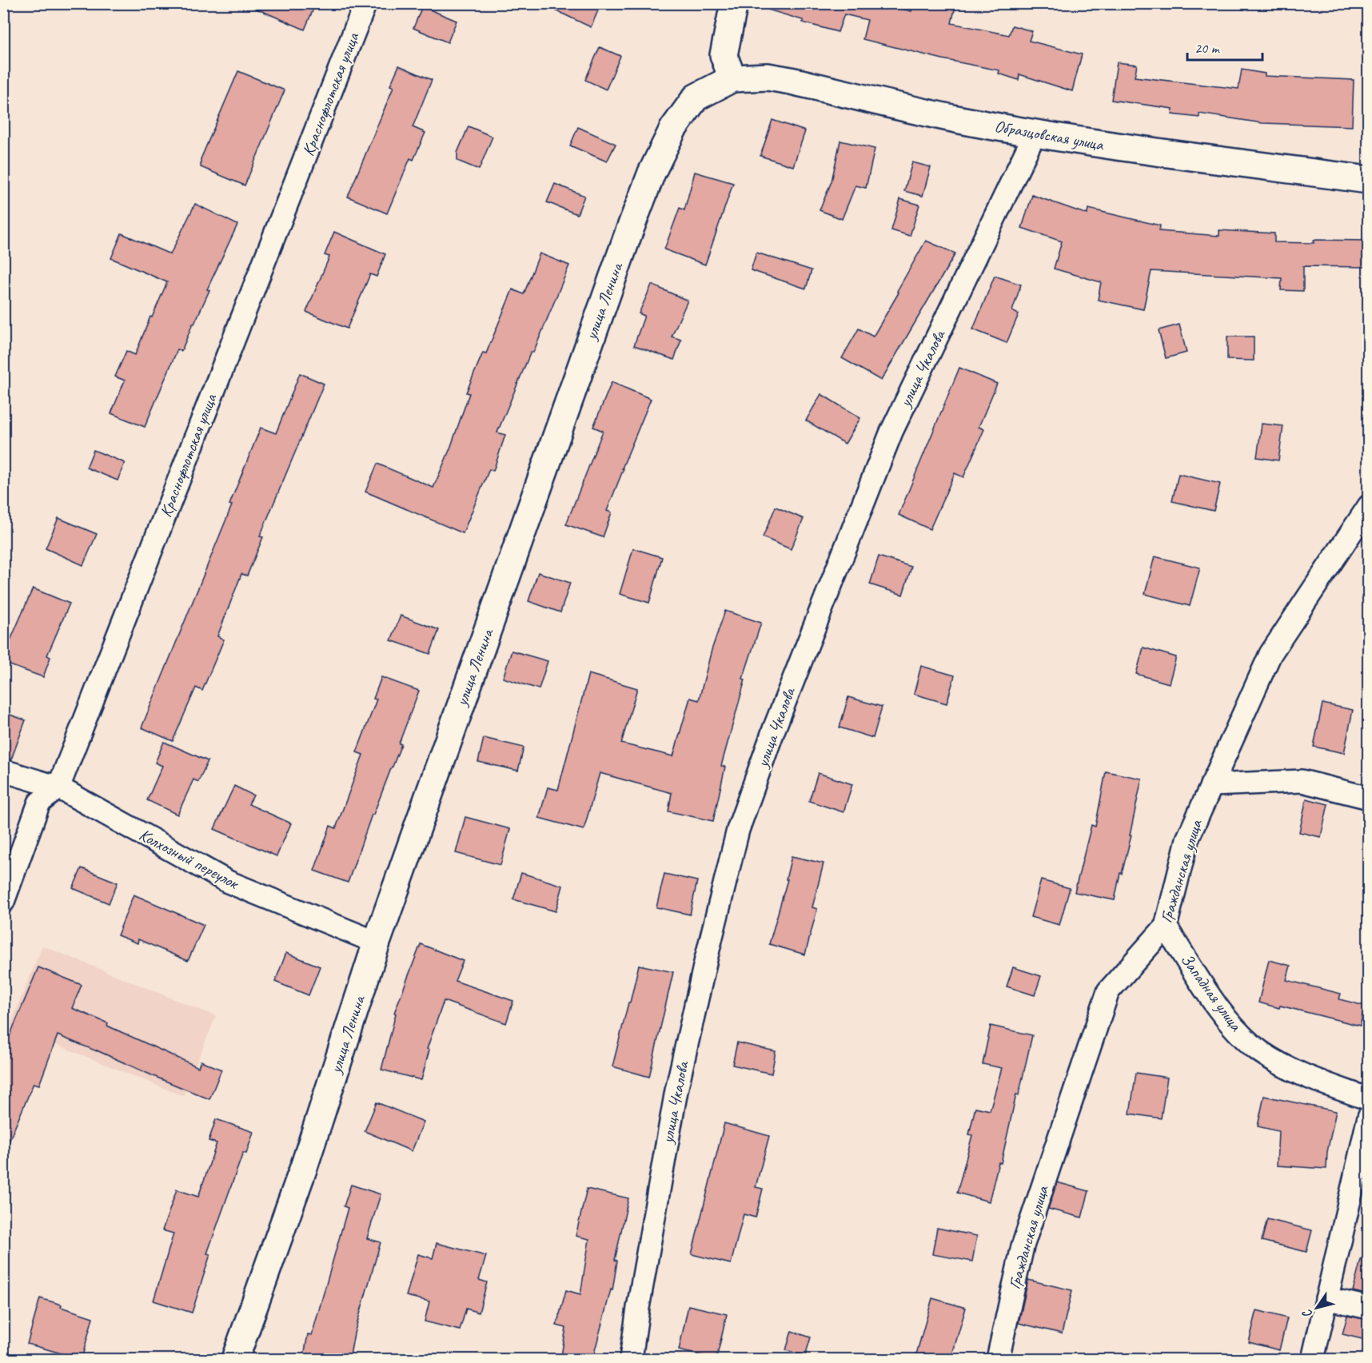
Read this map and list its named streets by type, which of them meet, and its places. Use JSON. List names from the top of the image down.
{
  "streets": {
    "main road": ["Образцовская улица", "улица Ленина"],
    "street": [
      "Краснофлотская улица",
      "улица Чкалова",
      "Колхозный переулок",
      "Гражданская улица",
      "Западная улица"
    ]
  },
  "crossings": [
    ["Краснофлотская улица", "Колхозный переулок"],
    ["Образцовская улица", "улица Ленина"],
    ["Образцовская улица", "улица Чкалова"],
    ["улица Ленина", "Колхозный переулок"],
    ["Гражданская улица", "Западная улица"]
  ],
  "scale_bar": "20 m",
  "north": "bottom left"
}
